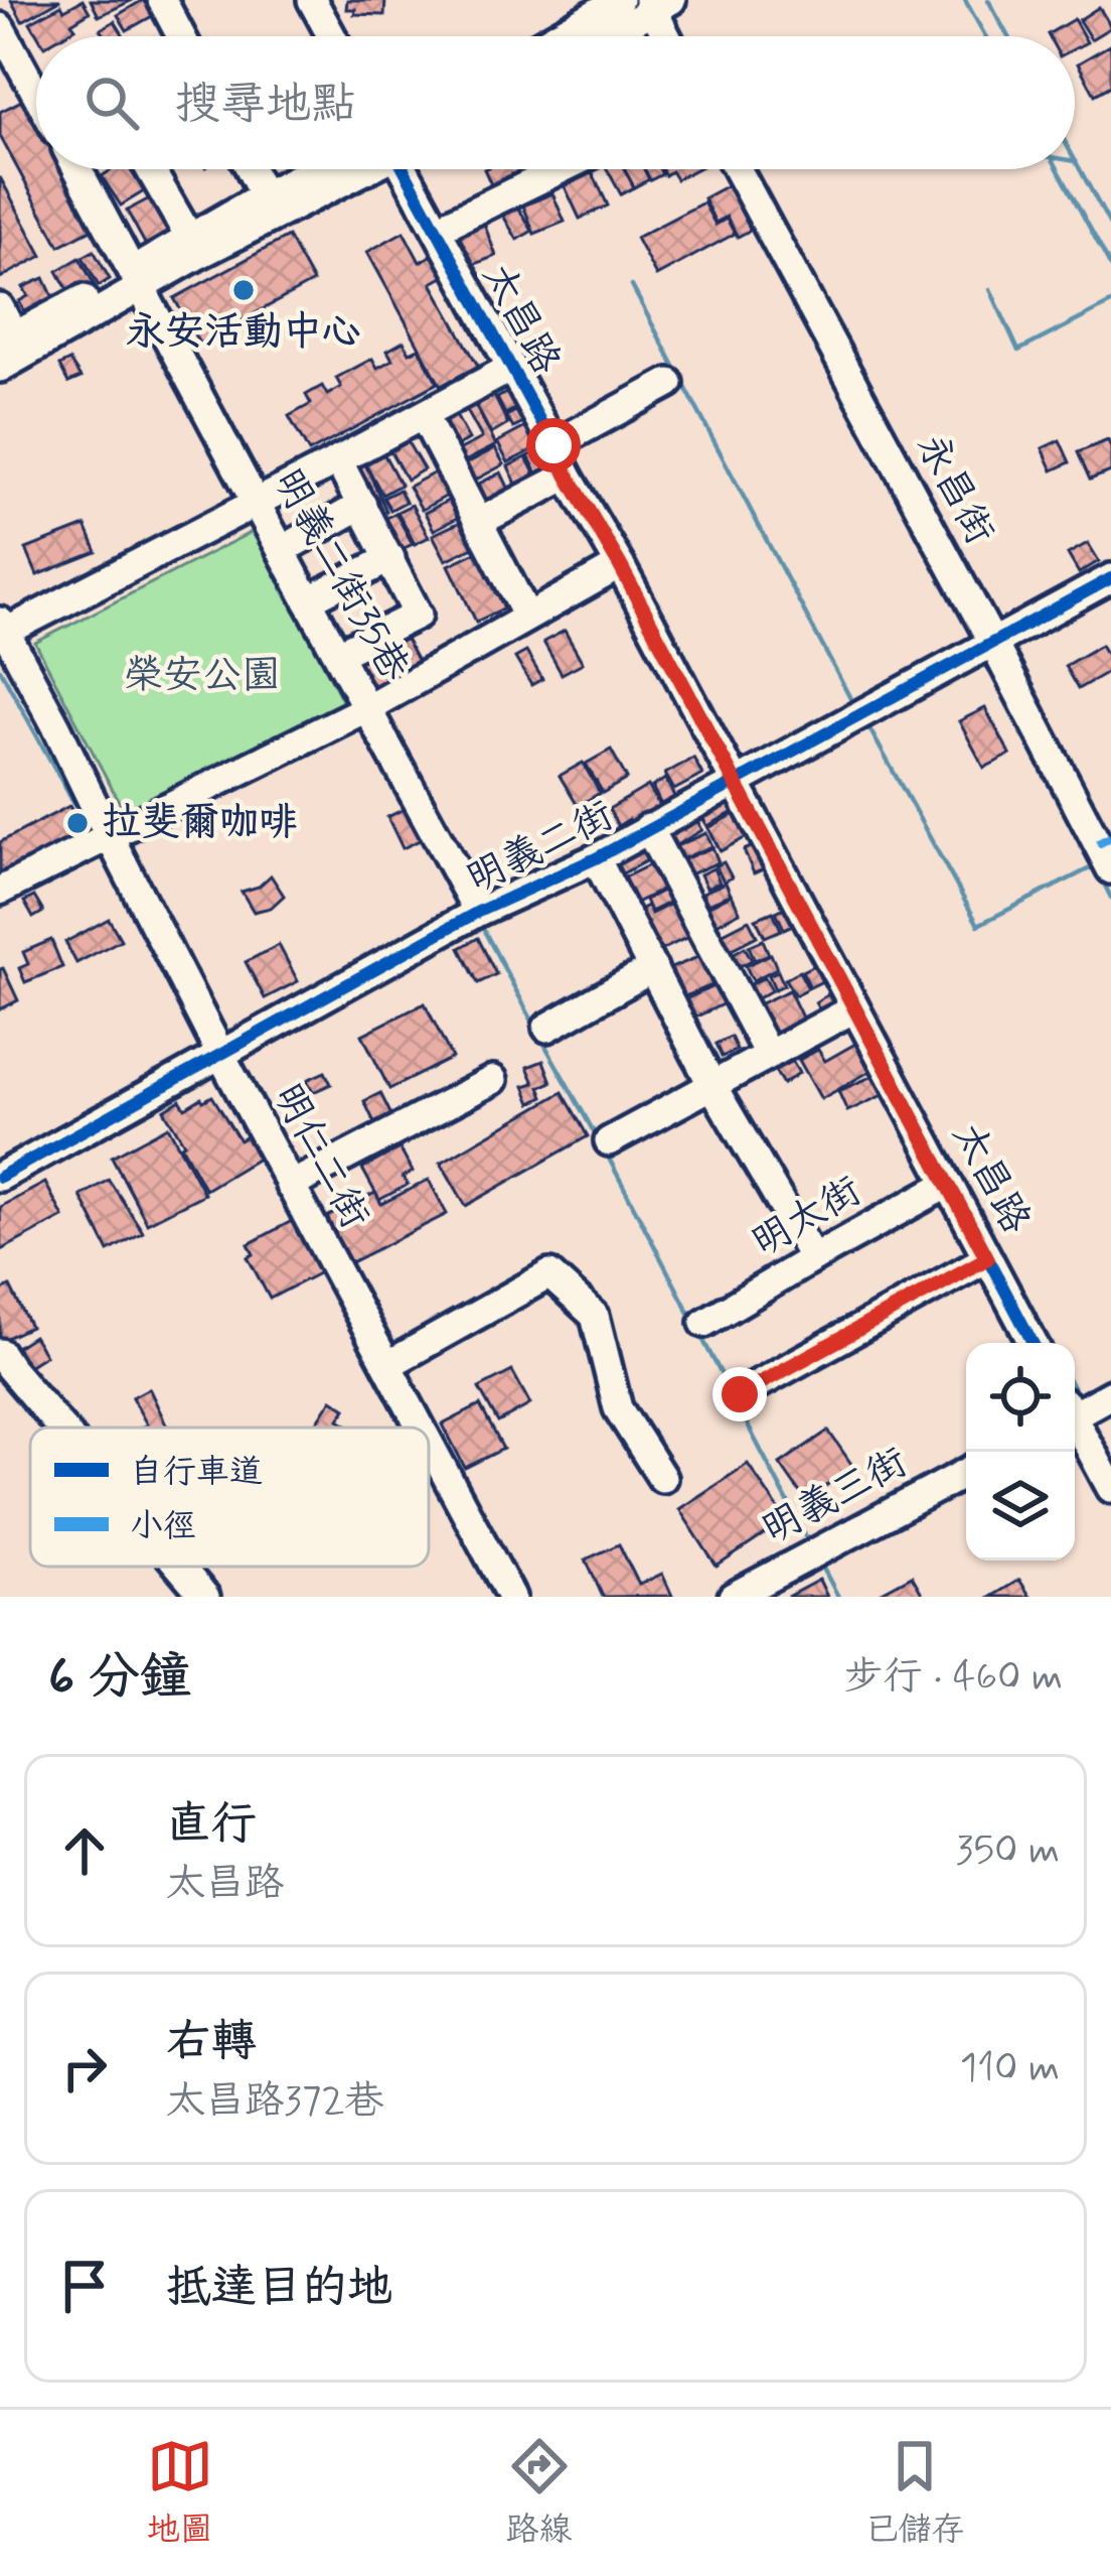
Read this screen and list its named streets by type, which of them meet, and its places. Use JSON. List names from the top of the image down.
{
  "streets": {
    "street": [
      "太昌路",
      "永昌街",
      "明義二街35巷",
      "明義二街",
      "明仁二街",
      "明太街",
      "明義三街"
    ]
  },
  "crossings": [
    ["太昌路", "明義二街"],
    ["太昌路", "明太街"],
    ["永昌街", "明義二街"],
    ["明義二街35巷", "明義二街"],
    ["明義二街", "明仁二街"]
  ],
  "parks": ["榮安公園"],
  "places": ["永安活動中心", "拉斐爾咖啡"],
  "legend": ["自行車道", "小徑"],
  "page": {
    "search": "搜尋地點",
    "heading": ["6 分鐘", "步行 · 460 m"],
    "list": [
      ["直行", "太昌路", "350 m"],
      ["右轉", "太昌路372巷", "110 m"],
      "抵達目的地"
    ],
    "nav": ["地圖", "路線", "已儲存"]
  }
}
